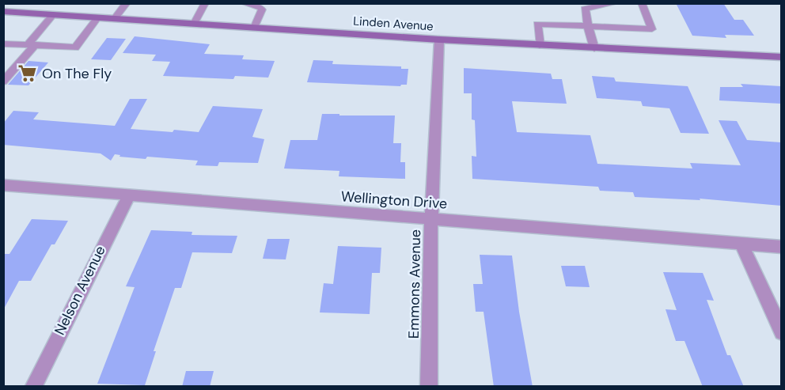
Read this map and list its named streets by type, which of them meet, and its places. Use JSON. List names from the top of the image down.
{
  "streets": {
    "main road": ["Linden Avenue"],
    "street": ["Wellington Drive", "Emmons Avenue", "Nelson Avenue"]
  },
  "crossings": [
    ["Linden Avenue", "Emmons Avenue"],
    ["Wellington Drive", "Emmons Avenue"],
    ["Wellington Drive", "Nelson Avenue"]
  ],
  "places": {
    "supermarket": ["On The Fly"]
  }
}
